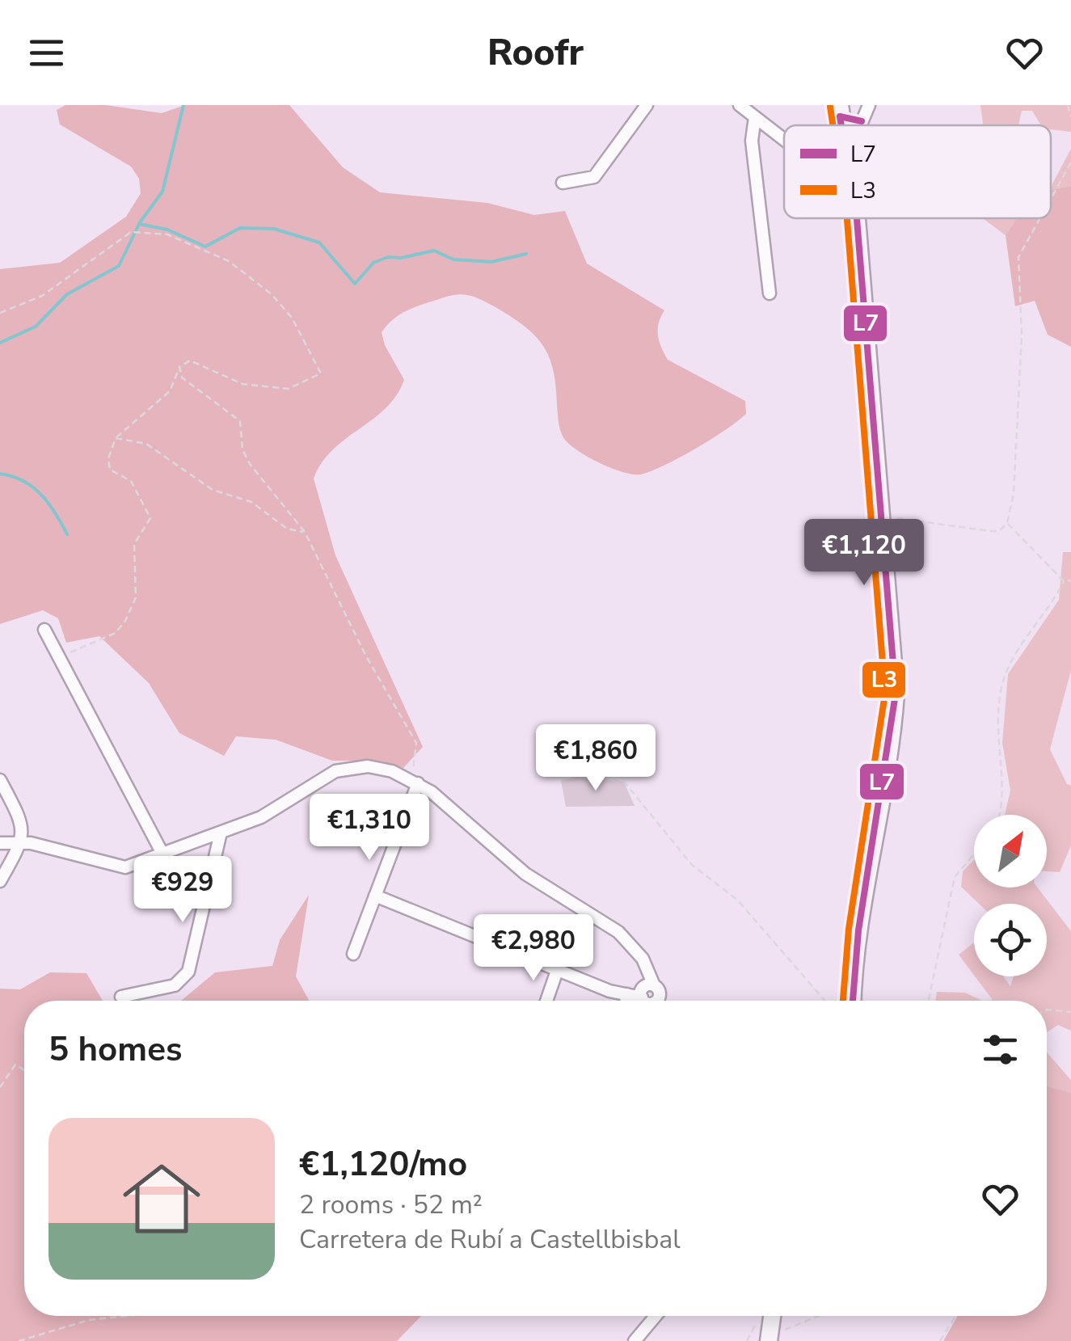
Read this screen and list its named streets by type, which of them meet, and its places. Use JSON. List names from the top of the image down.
{
  "lines": ["transit line L3", "transit line L7"],
  "legend": ["L7", "L3"],
  "north": "top right",
  "page": {
    "header": "Roofr",
    "price": [
      "€1,120",
      "€1,860",
      "€1,310",
      "€929",
      "€2,980"
    ],
    "heading": "5 homes",
    "list": [
      {
        "name": "€1,120/mo",
        "note": "2 rooms · 52 m² · Carretera de Rubí a Castellbisbal"
      }
    ]
  }
}
